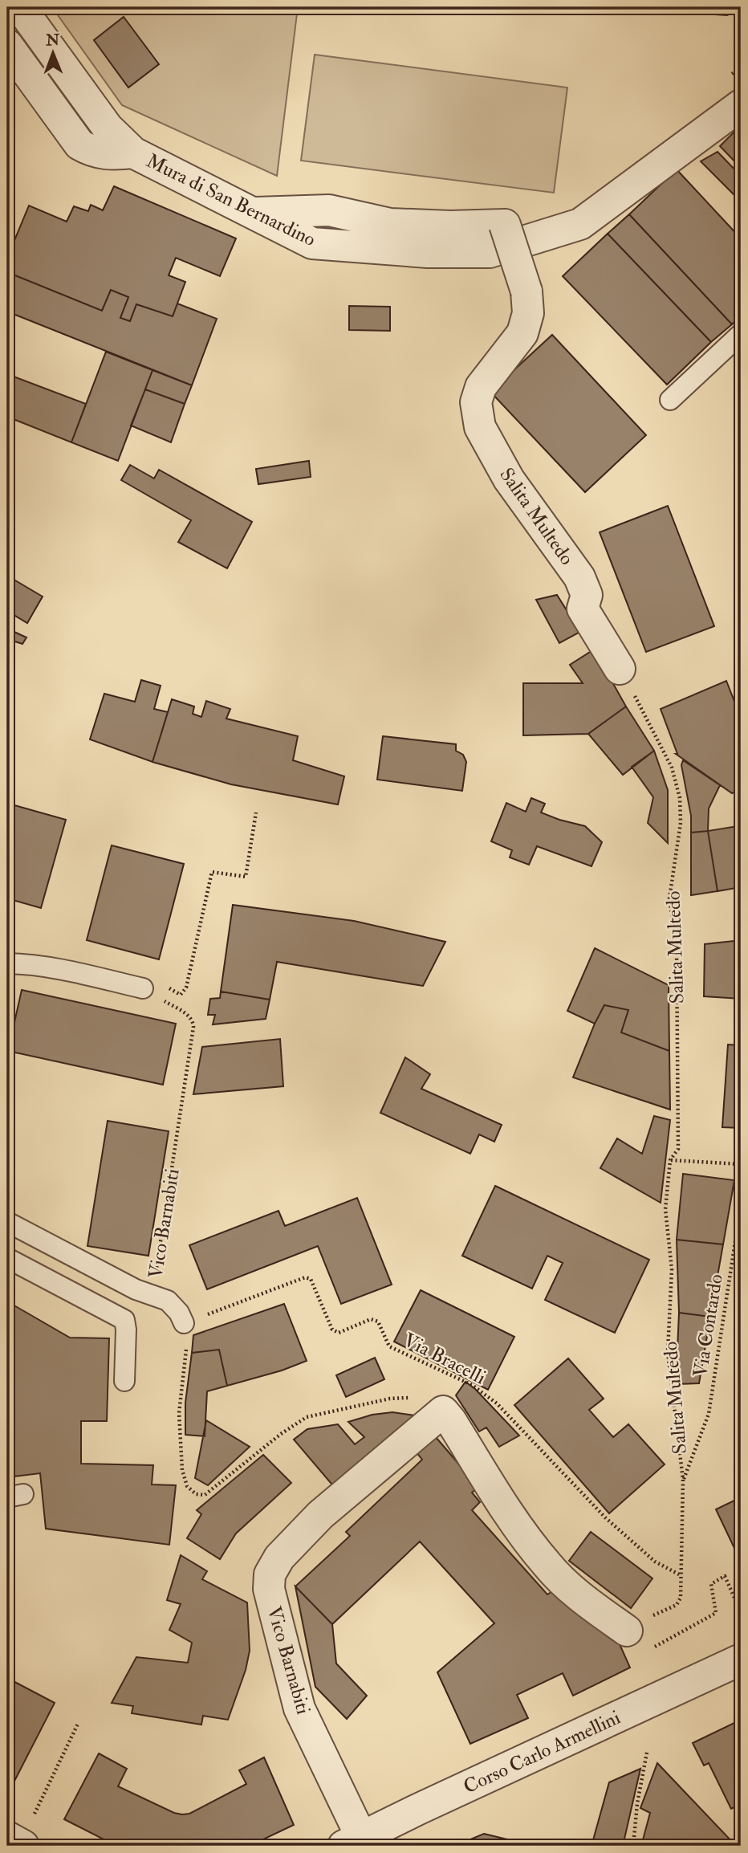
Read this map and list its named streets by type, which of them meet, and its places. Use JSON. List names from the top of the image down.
{
  "streets": {
    "street": [
      "Mura di San Bernardino",
      "Salita Multedo",
      "Vico Barnabiti",
      "Corso Carlo Armellini"
    ],
    "path": ["Via Contardo", "Via Bracelli"]
  },
  "crossings": [
    ["Mura di San Bernardino", "Salita Multedo"],
    ["Salita Multedo", "Via Contardo"],
    ["Salita Multedo", "Via Bracelli"],
    ["Vico Barnabiti", "Corso Carlo Armellini"]
  ],
  "north": "top"
}
